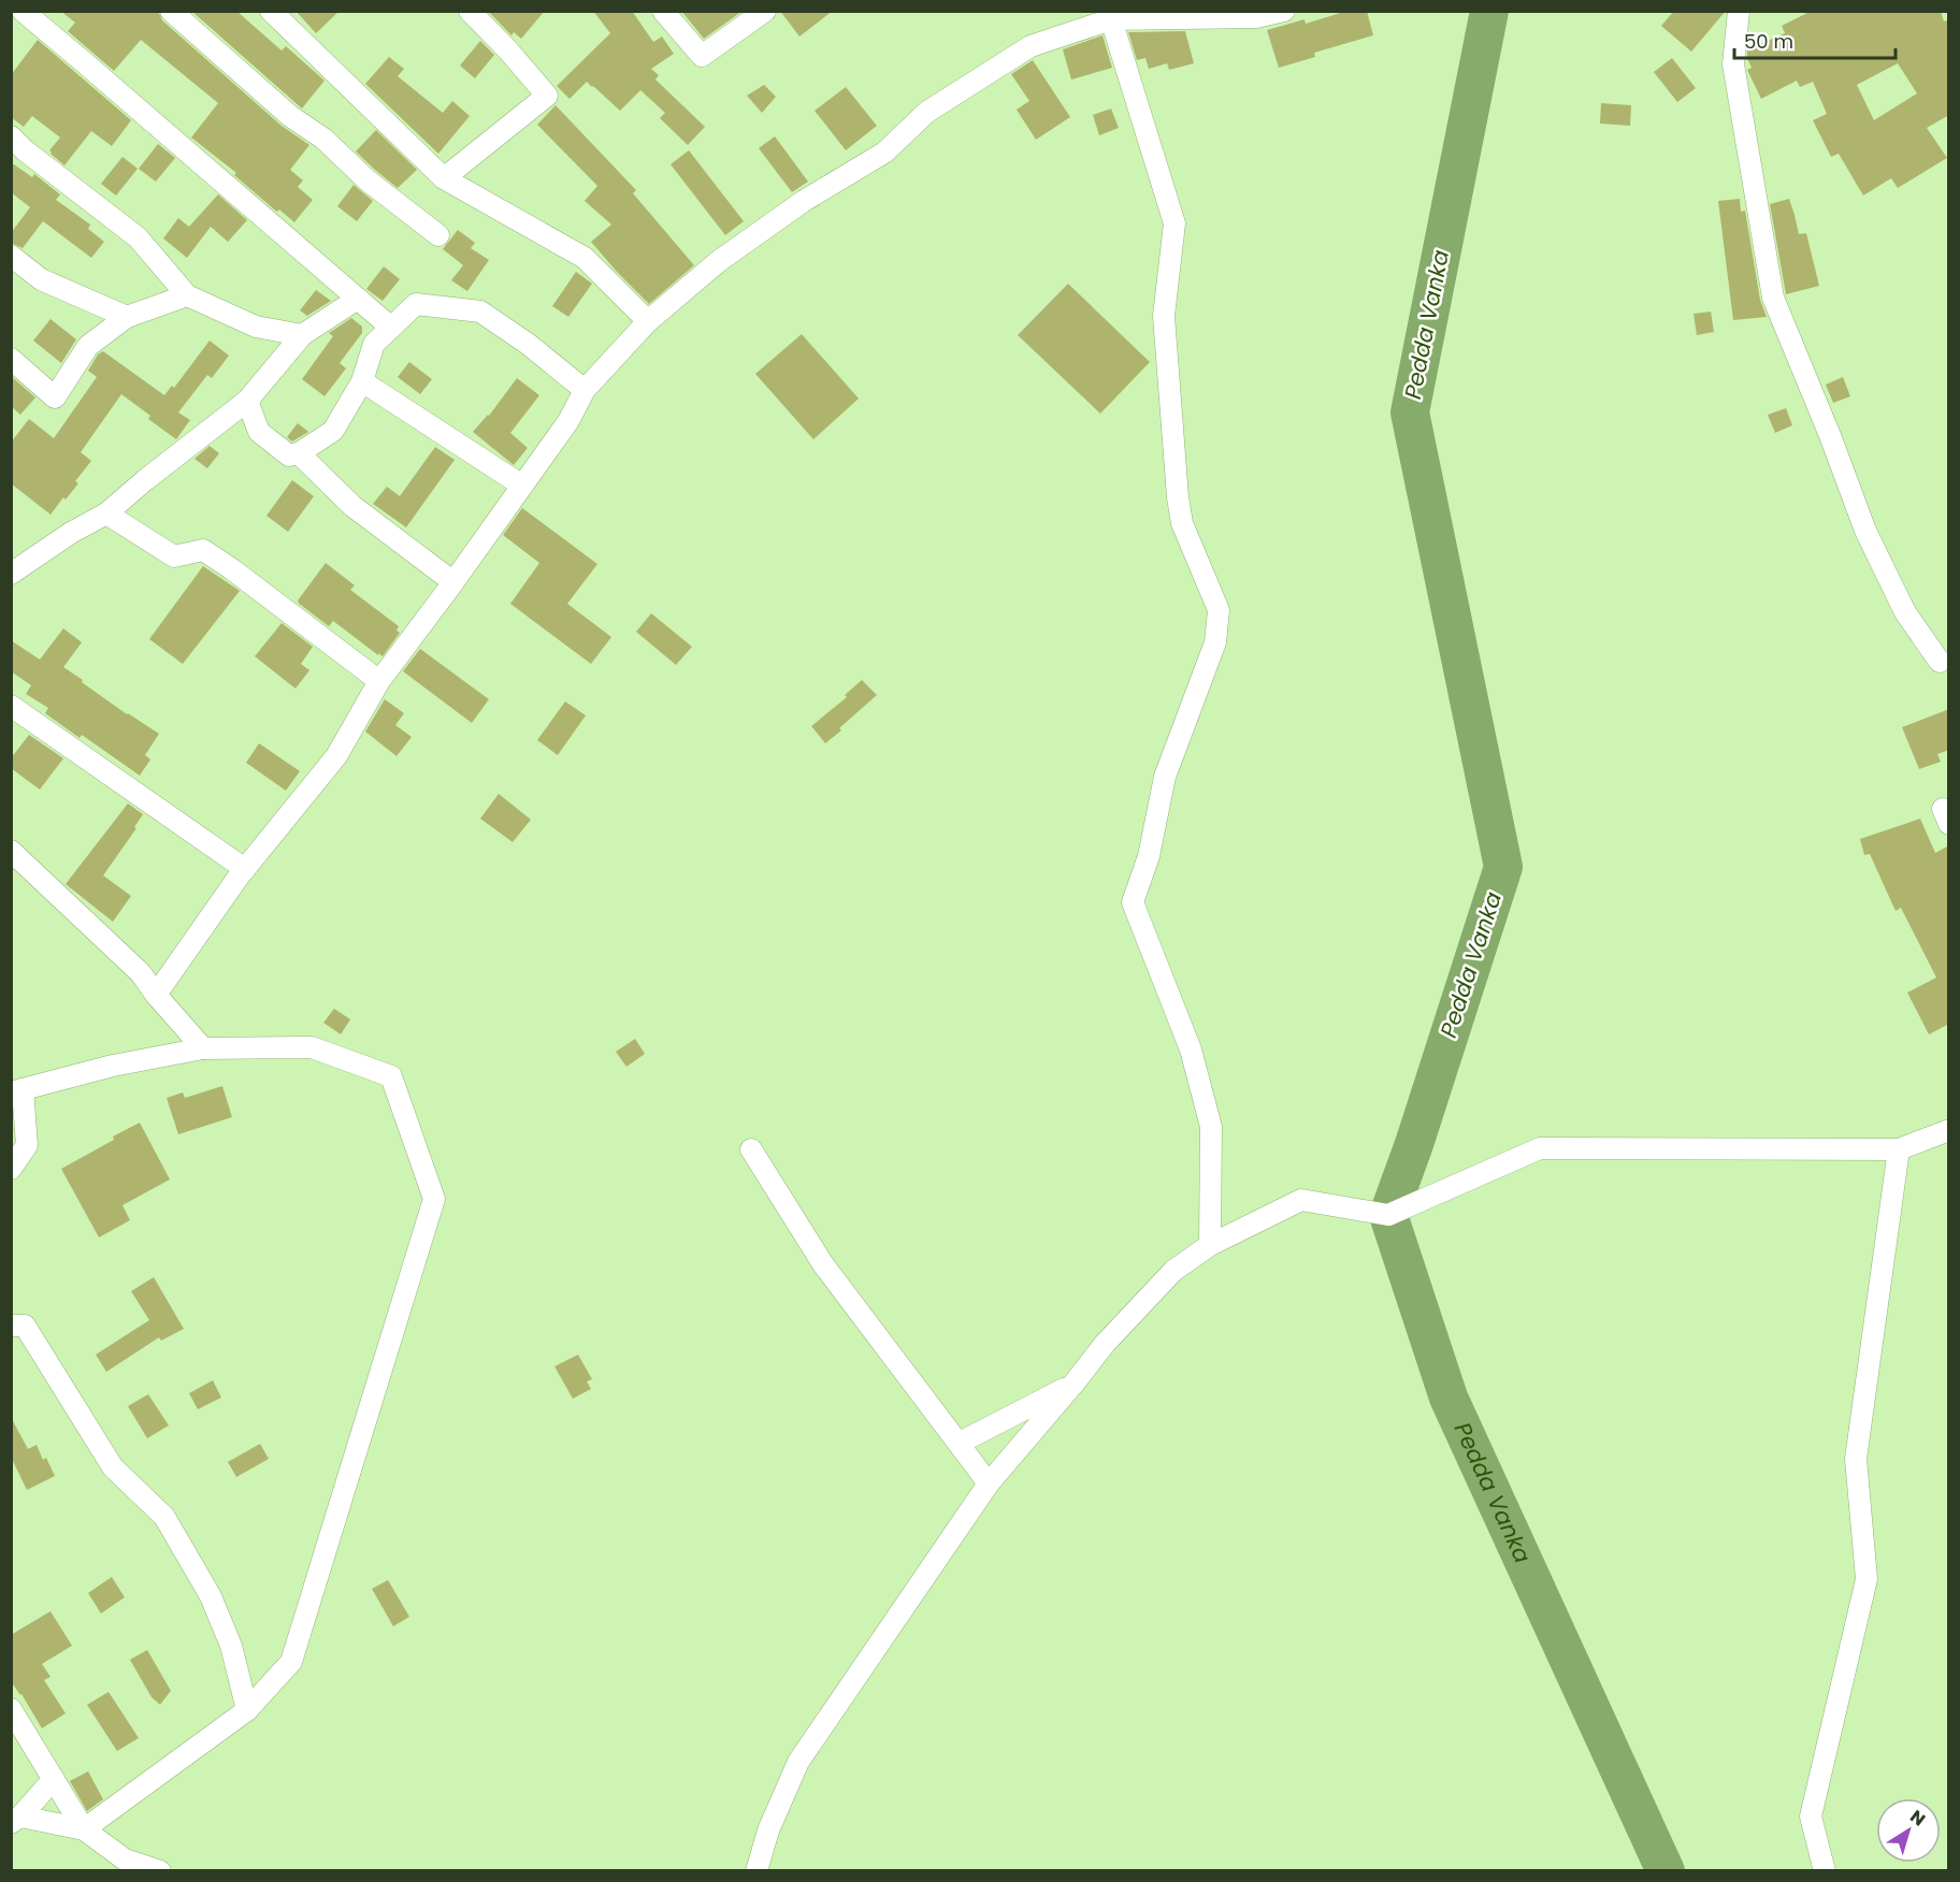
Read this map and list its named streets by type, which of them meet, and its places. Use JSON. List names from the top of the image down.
{
  "water": ["Pedda Vanka"],
  "scale_bar": "50 m",
  "north": "top right"
}
